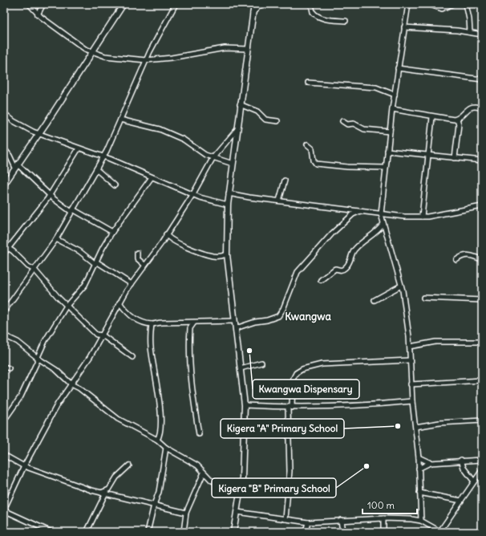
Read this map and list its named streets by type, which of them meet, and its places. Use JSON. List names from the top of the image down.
{
  "districts": ["Kwangwa"],
  "places": ["Kwangwa Dispensary", "Kigera \"A\" Primary School", "Kigera \"B\" Primary School"],
  "scale_bar": "100 m"
}
